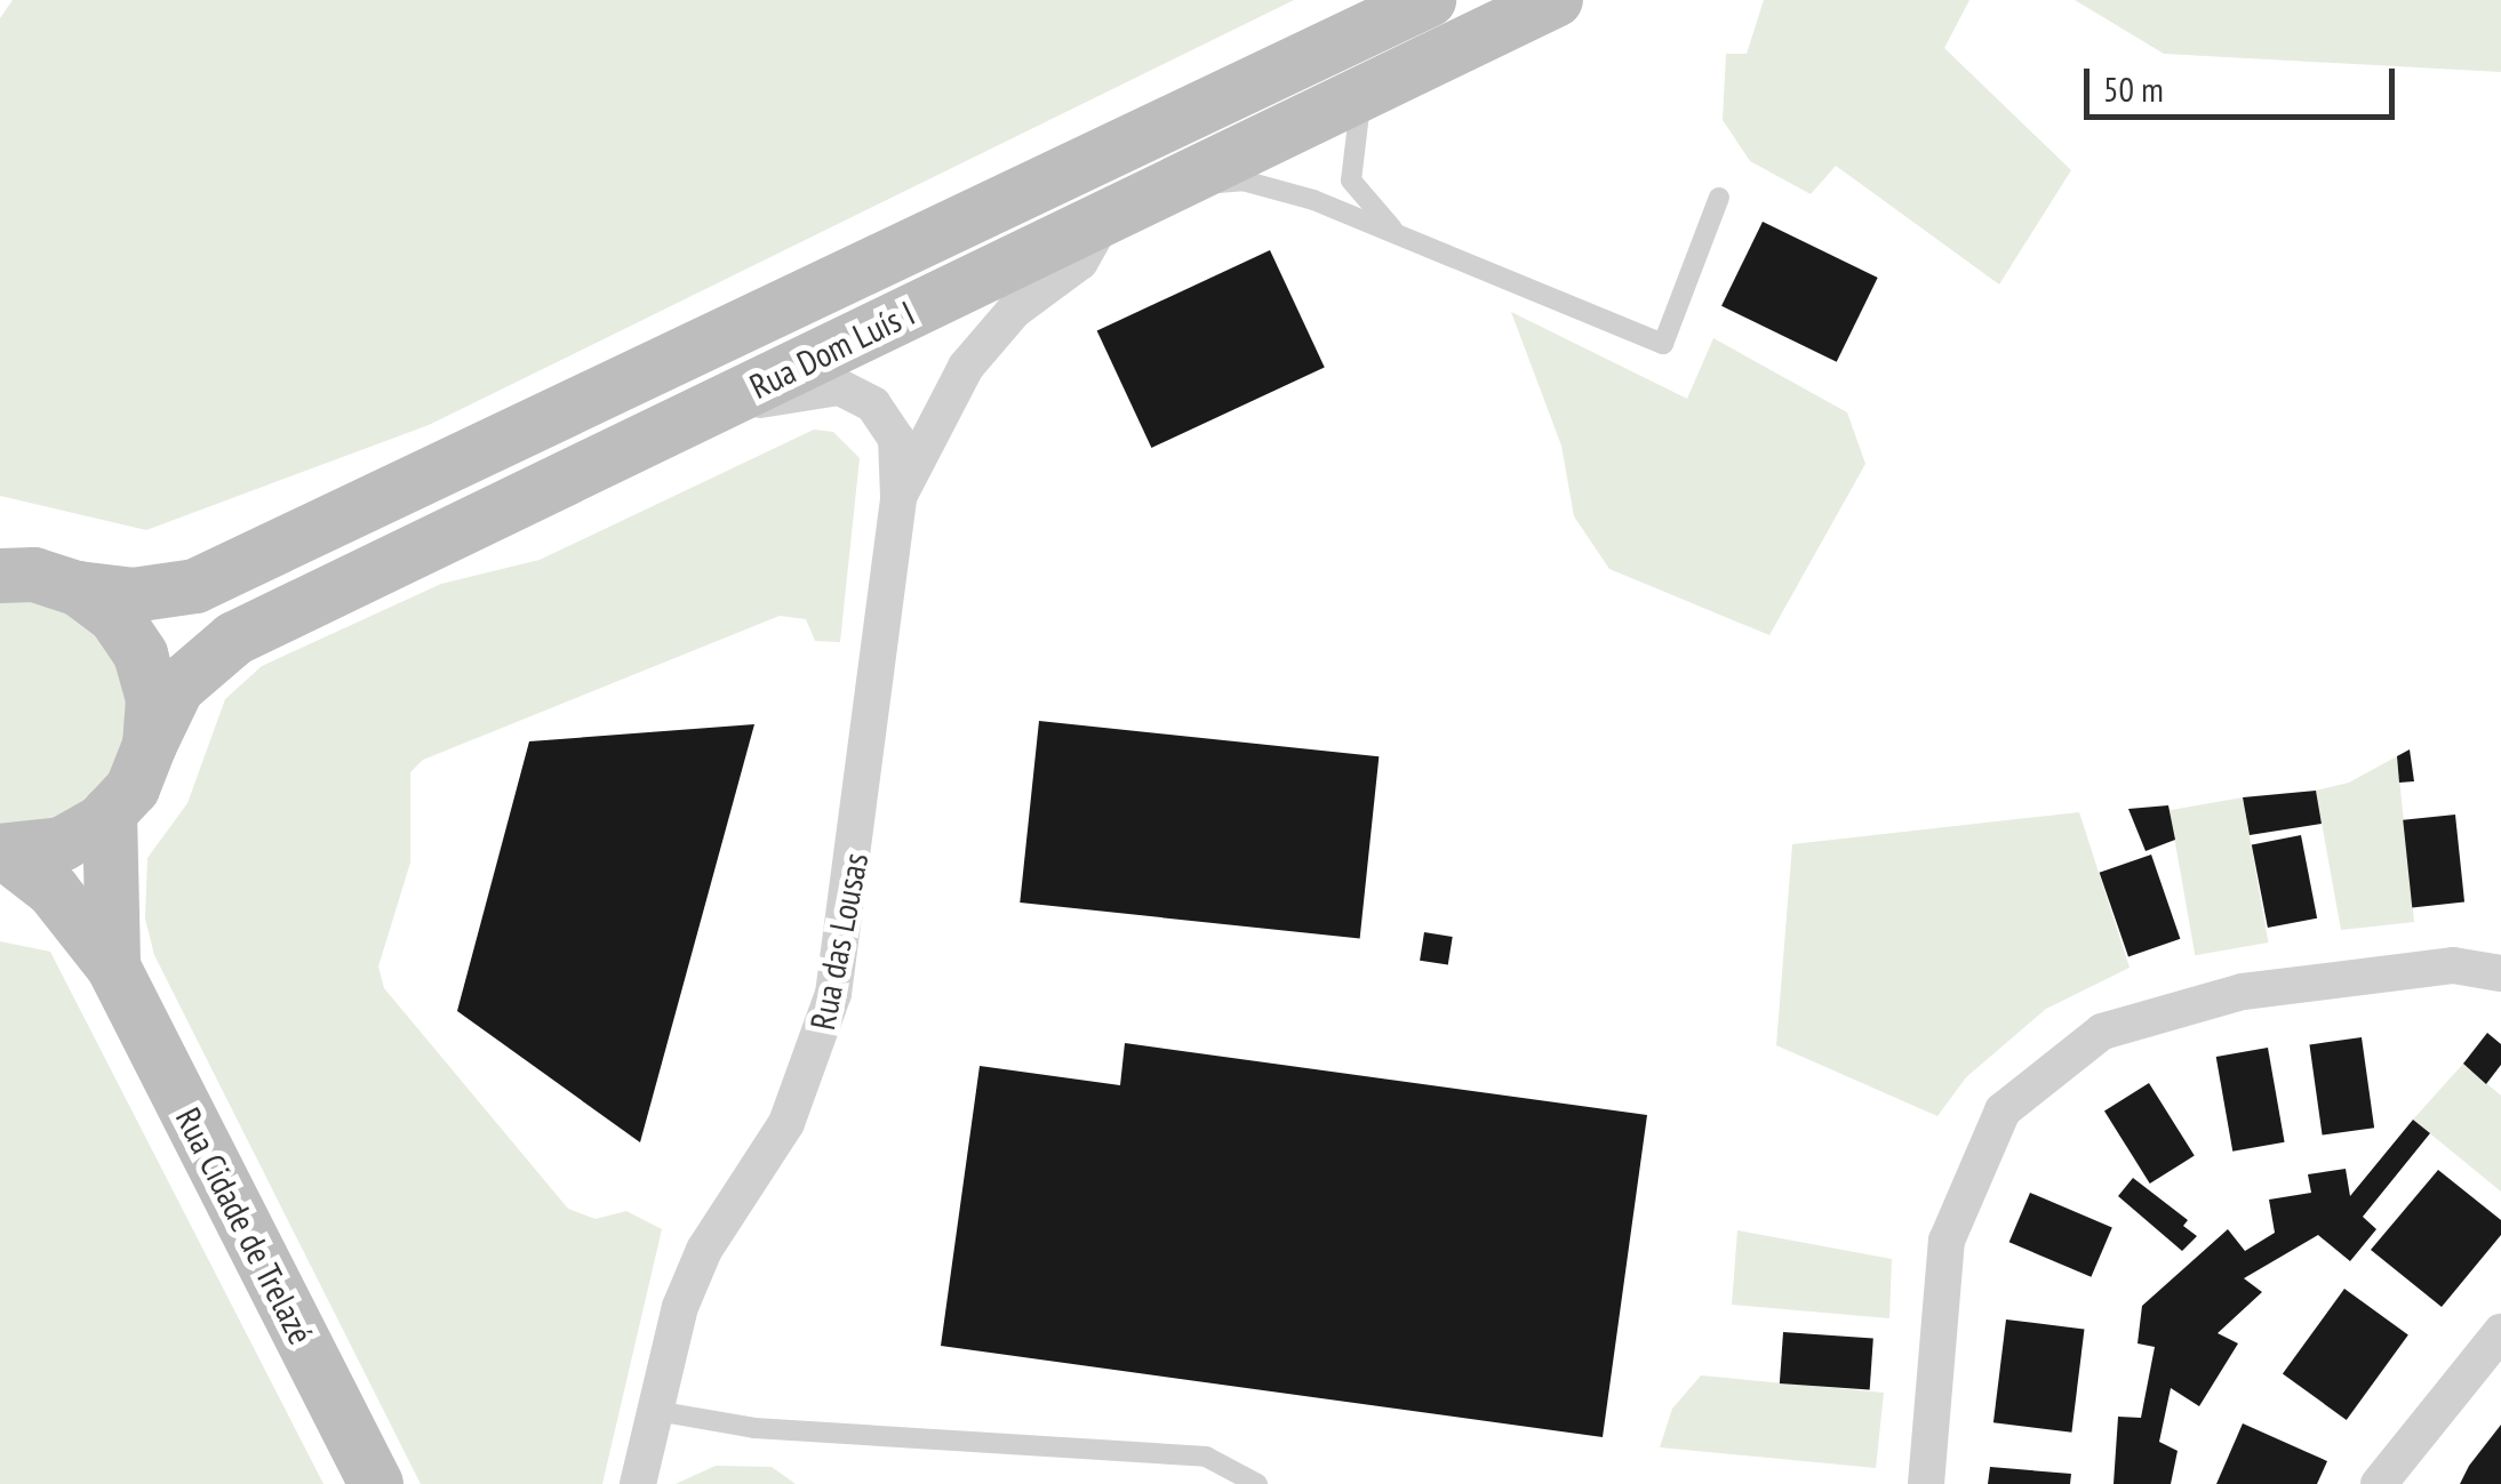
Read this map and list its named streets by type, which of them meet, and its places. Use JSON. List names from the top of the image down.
{
  "streets": {
    "main road": ["Rua Dom Luís I", "Rua Cidade de Trelazé"],
    "street": ["Rua das Lousas"]
  },
  "crossings": [
    ["Rua Dom Luís I", "Rua das Lousas"],
    ["Rua Dom Luís I", "Rua Cidade de Trelazé"]
  ],
  "scale_bar": "50 m"
}
